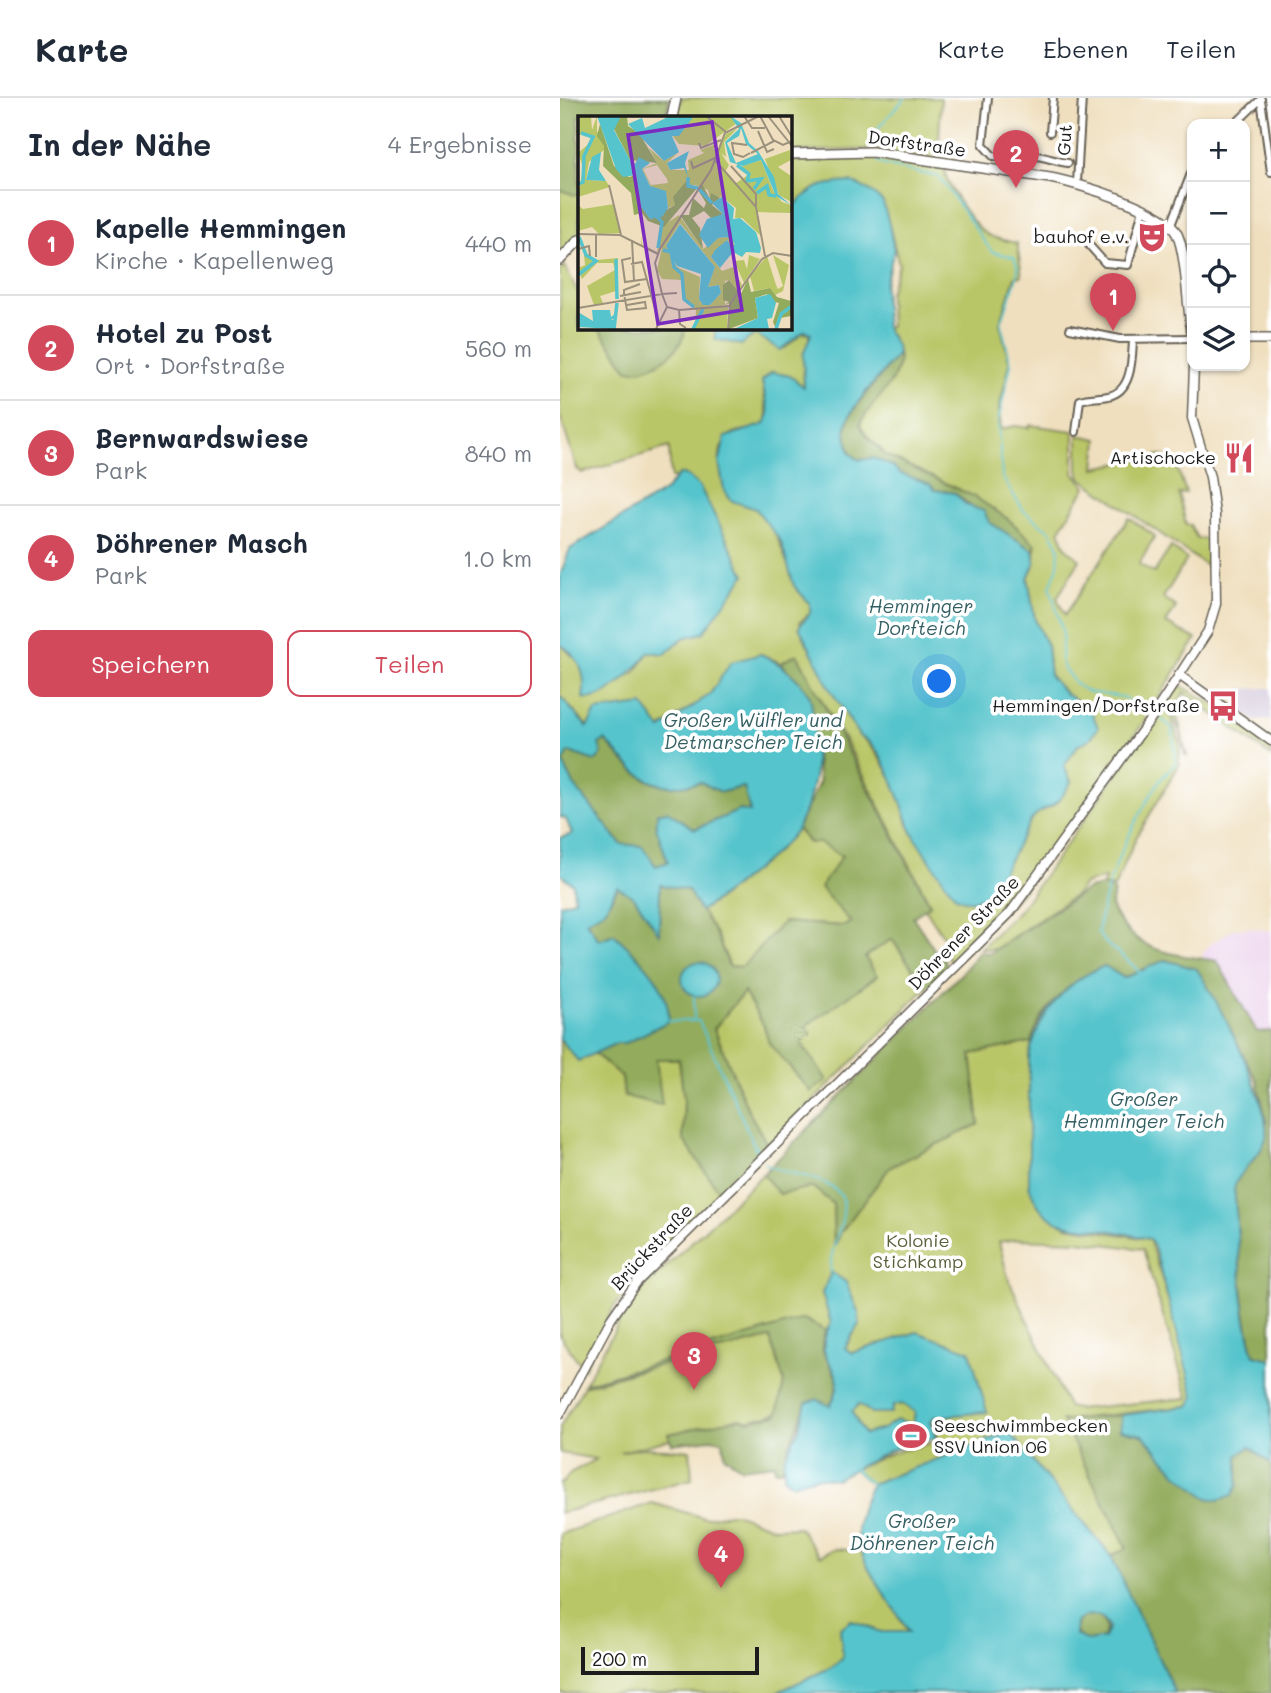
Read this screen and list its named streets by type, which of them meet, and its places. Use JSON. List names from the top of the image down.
{
  "streets": {
    "main road": ["Dorfstraße"],
    "street": ["Gut", "Döhrener Straße", "Brückstraße"]
  },
  "crossings": [
    ["Gut", "Dorfstraße"],
    ["Döhrener Straße", "Brückstraße"]
  ],
  "water": [
    "Hemminger Dorfteich",
    "Großer Wülfler und Detmarscher Teich",
    "Großer Hemminger Teich",
    "Großer Döhrener Teich"
  ],
  "parks": ["Kolonie Stichkamp"],
  "places": {
    "theatre": ["bauhof e.v."],
    "restaurant": ["Artischocke"],
    "bus stop": ["Hemmingen/Dorfstraße"],
    "sports": ["Seeschwimmbecken SSV Union 06"]
  },
  "scale_bar": "200 m",
  "page": {
    "header": "Karte",
    "nav": ["Karte", "Ebenen", "Teilen"],
    "heading": ["In der Nähe", "4 Ergebnisse"],
    "map_buttons": ["+", "−"],
    "pins": [
      "2",
      "1",
      "3",
      "4"
    ],
    "list": [
      {
        "mark": "1",
        "name": "Kapelle Hemmingen",
        "note": "Kirche · Kapellenweg",
        "value": "440 m"
      },
      {
        "mark": "2",
        "name": "Hotel zu Post",
        "note": "Ort · Dorfstraße",
        "value": "560 m"
      },
      {
        "mark": "3",
        "name": "Bernwardswiese",
        "note": "Park",
        "value": "840 m"
      },
      {
        "mark": "4",
        "name": "Döhrener Masch",
        "note": "Park",
        "value": "1.0 km"
      }
    ],
    "buttons": ["Speichern", "Teilen"],
    "scale": "200 m"
  }
}
